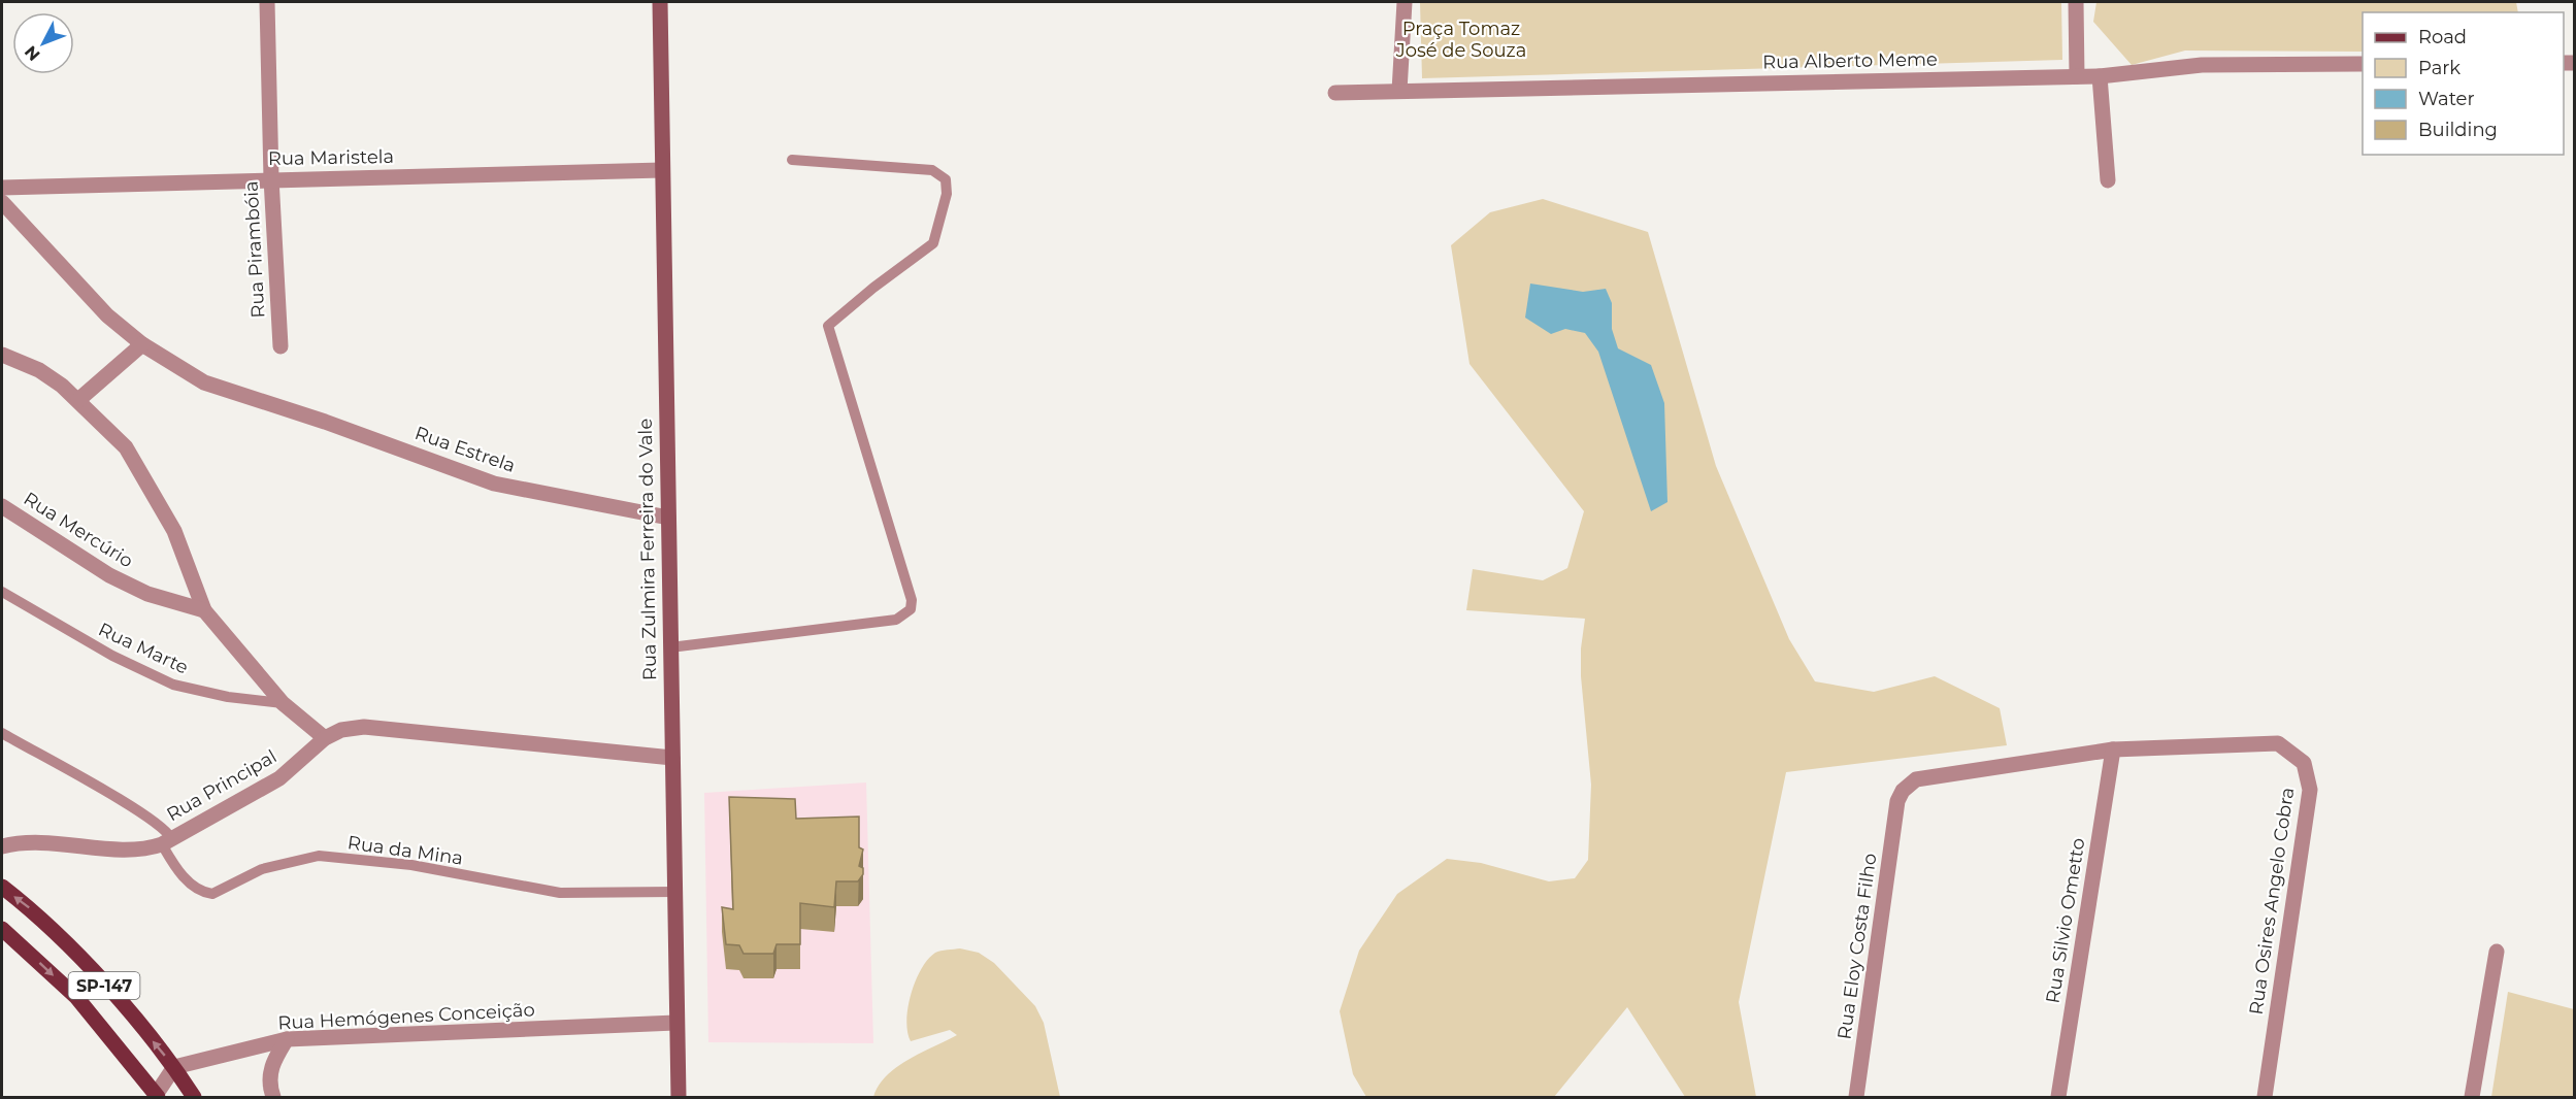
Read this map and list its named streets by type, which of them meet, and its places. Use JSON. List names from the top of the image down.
{
  "streets": {
    "main road": ["SP-147"],
    "street": [
      "Rua Alberto Meme",
      "Rua Maristela",
      "Rua Pirambóia",
      "Rua Estrela",
      "Rua Mercúrio",
      "Rua Zulmira Ferreira do Vale",
      "Rua Principal",
      "Rua Osires Angelo Cobra",
      "Rua Silvio Ometto",
      "Rua Eloy Costa Filho",
      "Rua Hemógenes Conceição"
    ],
    "lane": ["Rua Marte", "Rua da Mina"]
  },
  "crossings": [
    ["Rua Maristela", "Rua Pirambóia"],
    ["Rua Maristela", "Rua Zulmira Ferreira do Vale"],
    ["Rua Estrela", "Rua Zulmira Ferreira do Vale"],
    ["Rua Zulmira Ferreira do Vale", "Rua Principal"],
    ["Rua Zulmira Ferreira do Vale", "Rua da Mina"],
    ["Rua Zulmira Ferreira do Vale", "Rua Hemógenes Conceição"],
    ["Rua Principal", "Rua da Mina"],
    ["Rua Osires Angelo Cobra", "Rua Silvio Ometto"],
    ["Rua Osires Angelo Cobra", "Rua Eloy Costa Filho"],
    ["SP-147", "Rua Hemógenes Conceição"]
  ],
  "parks": ["Praça Tomaz José de Souza"],
  "legend": [
    "Road",
    "Park",
    "Water",
    "Building"
  ],
  "north": "bottom left"
}
